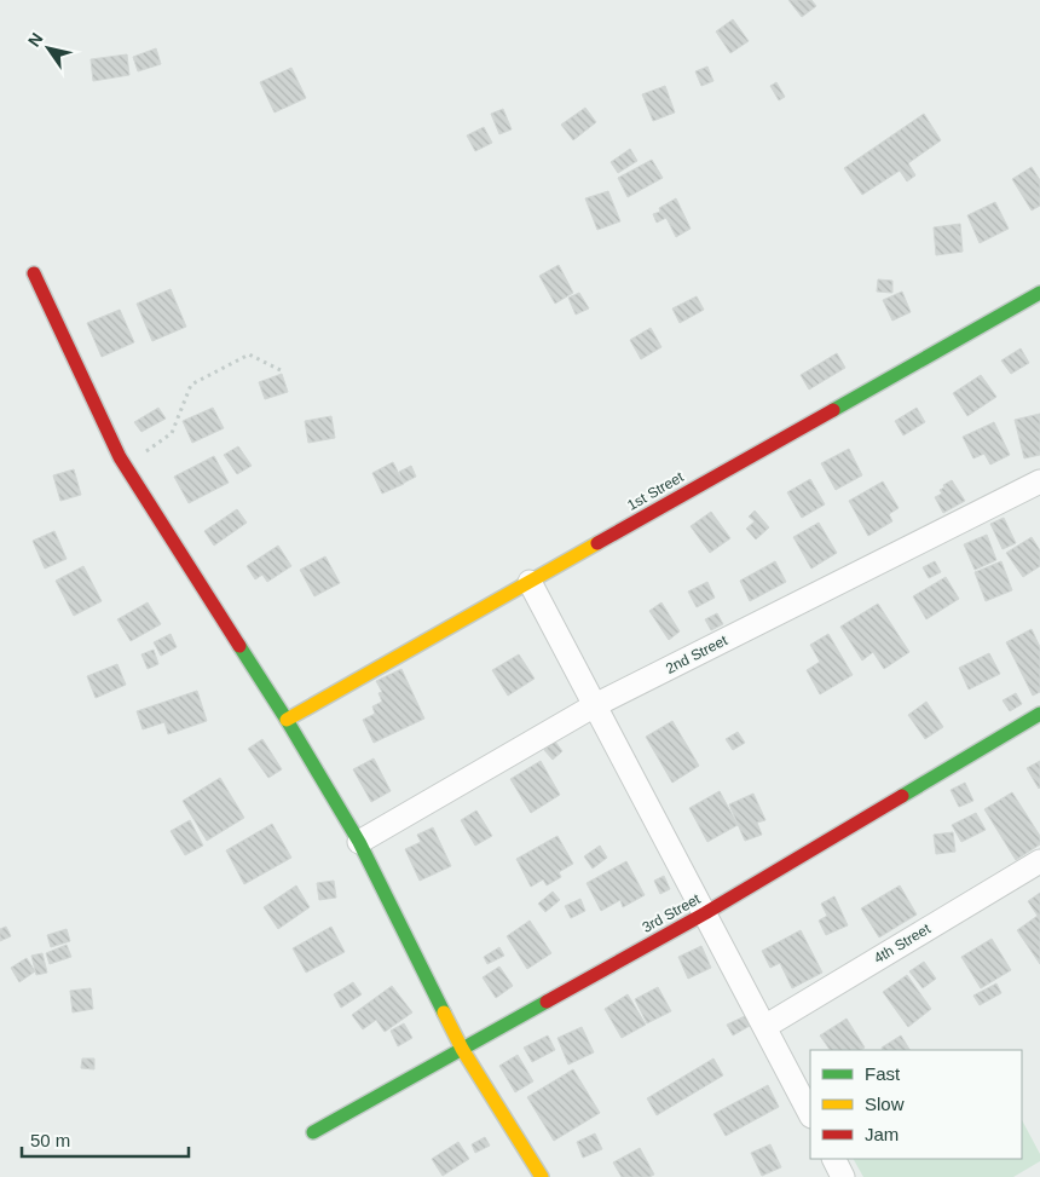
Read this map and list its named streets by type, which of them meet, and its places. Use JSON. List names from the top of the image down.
{
  "streets": {
    "street": [
      "1st Street",
      "2nd Street",
      "3rd Street",
      "4th Street"
    ]
  },
  "legend": ["Fast", "Slow", "Jam"],
  "scale_bar": "50 m",
  "north": "top left"
}
